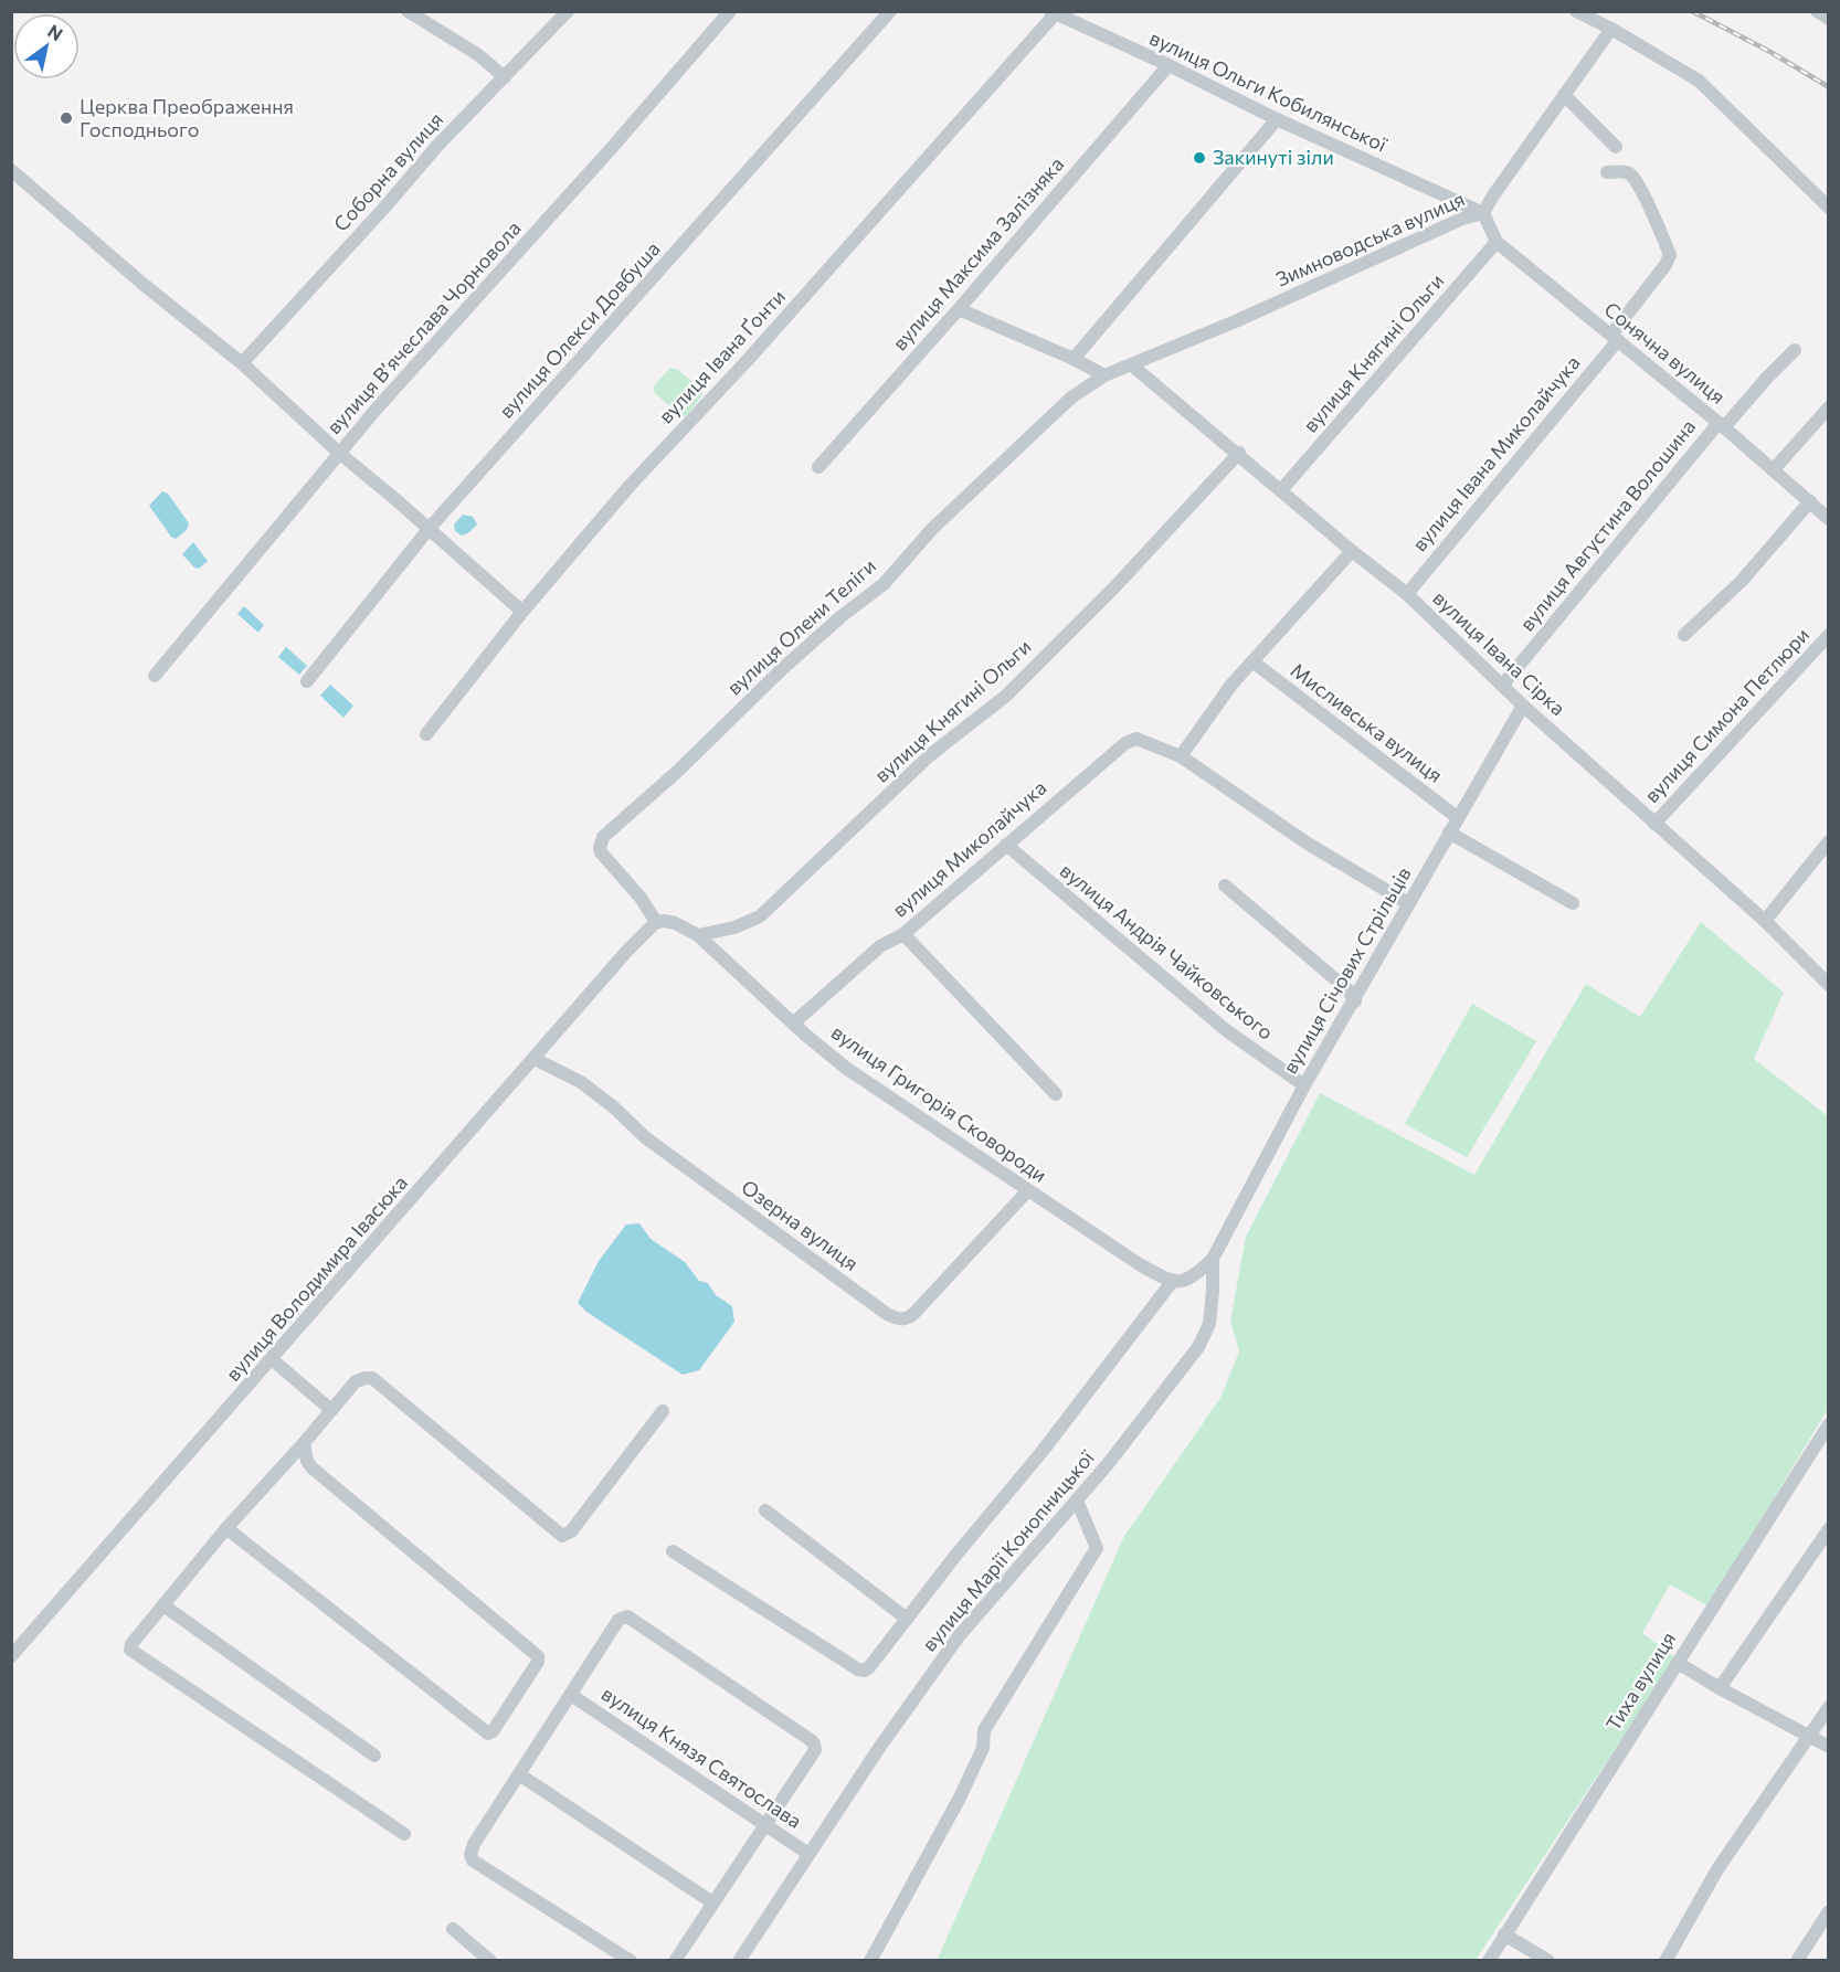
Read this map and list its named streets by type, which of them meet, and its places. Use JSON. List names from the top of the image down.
{
  "streets": {
    "street": [
      "вулиця Ольги Кобилянської",
      "Соборна вулиця",
      "Зимноводська вулиця",
      "вулиця Максима Залізняка",
      "вулиця Вʼячеслава Чорновола",
      "вулиця Олекси Довбуша",
      "вулиця Княгині Ольги",
      "Сонячна вулиця",
      "вулиця Івана Ґонти",
      "вулиця Івана Миколайчука",
      "вулиця Августина Волошина",
      "вулиця Олени Теліги",
      "вулиця Івана Сірка",
      "вулиця Симона Петлюри",
      "Мисливська вулиця",
      "вулиця Миколайчука",
      "вулиця Андрія Чайковського",
      "вулиця Січових Стрільців",
      "вулиця Григорія Сковороди",
      "Озерна вулиця",
      "вулиця Володимира Івасюка",
      "вулиця Марії Конопницької",
      "Тиха вулиця",
      "вулиця Князя Святослава"
    ]
  },
  "crossings": [
    ["вулиця Ольги Кобилянської", "Зимноводська вулиця"],
    ["вулиця Ольги Кобилянської", "вулиця Максима Залізняка"],
    ["вулиця Ольги Кобилянської", "Сонячна вулиця"],
    ["вулиця Ольги Кобилянської", "вулиця Івана Ґонти"],
    ["Зимноводська вулиця", "Сонячна вулиця"],
    ["Зимноводська вулиця", "вулиця Олени Теліги"],
    ["Зимноводська вулиця", "вулиця Івана Сірка"],
    ["вулиця Княгині Ольги", "Сонячна вулиця"],
    ["вулиця Княгині Ольги", "вулиця Івана Сірка"],
    ["вулиця Княгині Ольги", "вулиця Григорія Сковороди"],
    ["Сонячна вулиця", "вулиця Івана Миколайчука"],
    ["Сонячна вулиця", "вулиця Августина Волошина"],
    ["вулиця Івана Миколайчука", "вулиця Івана Сірка"],
    ["вулиця Августина Волошина", "вулиця Івана Сірка"],
    ["вулиця Олени Теліги", "вулиця Григорія Сковороди"],
    ["вулиця Олени Теліги", "вулиця Володимира Івасюка"],
    ["вулиця Івана Сірка", "вулиця Симона Петлюри"],
    ["вулиця Івана Сірка", "вулиця Січових Стрільців"],
    ["Мисливська вулиця", "вулиця Січових Стрільців"],
    ["вулиця Миколайчука", "вулиця Андрія Чайковського"],
    ["вулиця Миколайчука", "вулиця Січових Стрільців"],
    ["вулиця Миколайчука", "вулиця Григорія Сковороди"],
    ["вулиця Андрія Чайковського", "вулиця Січових Стрільців"],
    ["вулиця Січових Стрільців", "вулиця Марії Конопницької"],
    ["вулиця Григорія Сковороди", "Озерна вулиця"],
    ["вулиця Григорія Сковороди", "вулиця Володимира Івасюка"],
    ["Озерна вулиця", "вулиця Володимира Івасюка"],
    ["вулиця Марії Конопницької", "вулиця Князя Святослава"]
  ],
  "places": ["Церква Преображення Господнього", "Закинуті зіли"],
  "north": "top right"
}
